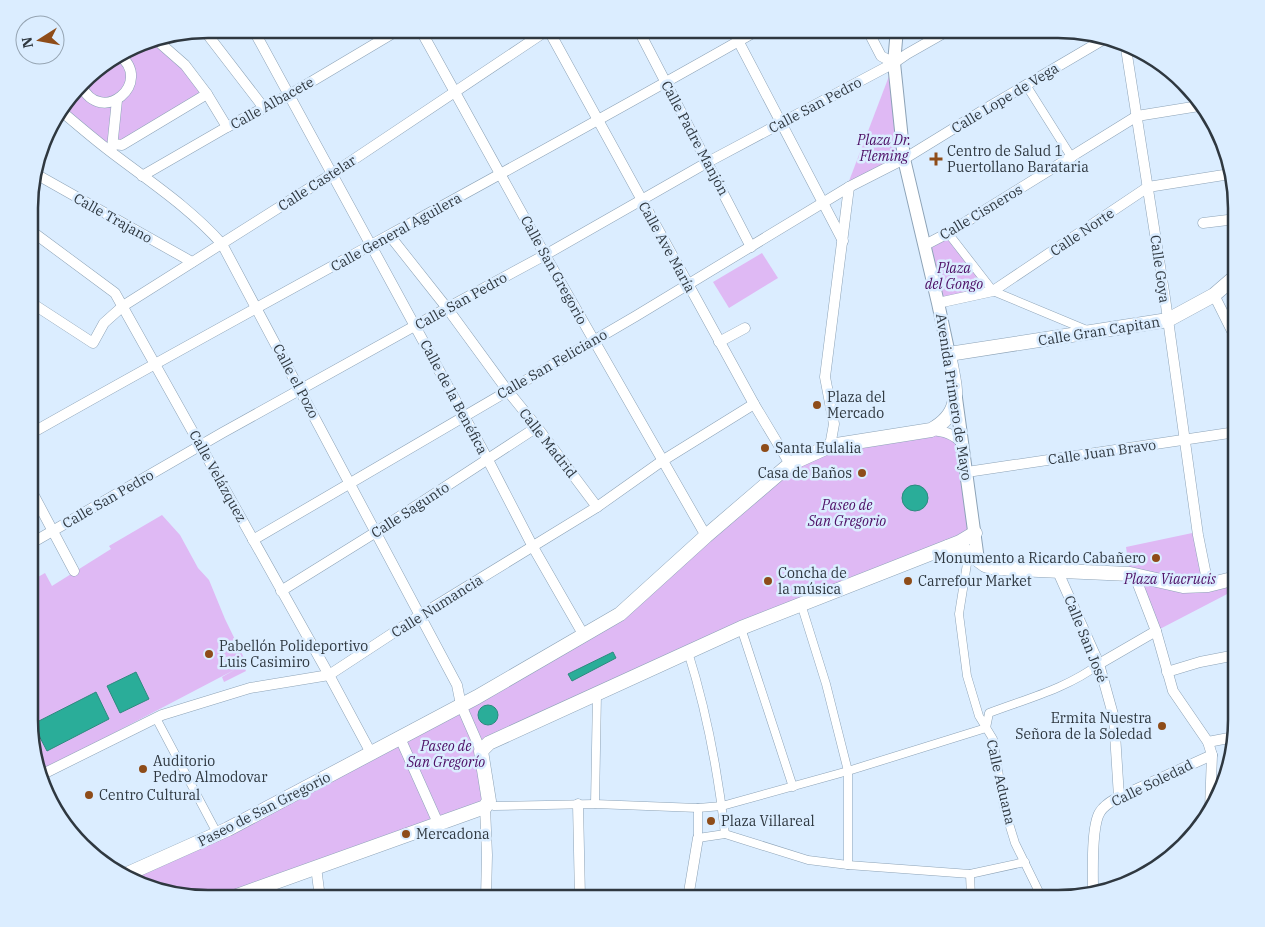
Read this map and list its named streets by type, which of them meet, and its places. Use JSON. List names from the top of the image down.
{
  "streets": {
    "main road": ["Calle Gran Capitan", "Avenida Primero de Mayo", "Paseo de San Gregorio"],
    "street": [
      "Calle Lope de Vega",
      "Calle Albacete",
      "Calle San Pedro",
      "Calle Padre Manjón",
      "Calle Castelar",
      "Calle Cisneros",
      "Calle Trajano",
      "Calle General Aguilera",
      "Calle Norte",
      "Calle Ave María",
      "Calle Goya",
      "Calle San Gregorio",
      "Calle San Feliciano",
      "Calle el Pozo",
      "Calle de la Benéfica",
      "Calle Madrid",
      "Calle Juan Bravo",
      "Calle Velázquez",
      "Calle Sagunto",
      "Calle Numancia",
      "Calle San José",
      "Calle Aduana",
      "Calle Soledad"
    ]
  },
  "crossings": [
    ["Calle Lope de Vega", "Avenida Primero de Mayo"],
    ["Calle Albacete", "Calle el Pozo"],
    ["Calle Albacete", "Calle de la Benéfica"],
    ["Calle San Pedro", "Calle Padre Manjón"],
    ["Calle San Pedro", "Calle Ave María"],
    ["Calle San Pedro", "Calle San Gregorio"],
    ["Calle San Pedro", "Calle el Pozo"],
    ["Calle San Pedro", "Calle de la Benéfica"],
    ["Calle San Pedro", "Avenida Primero de Mayo"],
    ["Calle San Pedro", "Calle Madrid"],
    ["Calle San Pedro", "Calle Velázquez"],
    ["Calle Padre Manjón", "Calle General Aguilera"],
    ["Calle Padre Manjón", "Calle San Feliciano"],
    ["Calle Castelar", "Calle Trajano"],
    ["Calle Castelar", "Calle San Gregorio"],
    ["Calle Castelar", "Calle el Pozo"],
    ["Calle Castelar", "Calle de la Benéfica"],
    ["Calle Castelar", "Calle Velázquez"],
    ["Calle Cisneros", "Calle Goya"],
    ["Calle Cisneros", "Avenida Primero de Mayo"],
    ["Calle General Aguilera", "Calle Ave María"],
    ["Calle General Aguilera", "Calle San Gregorio"],
    ["Calle General Aguilera", "Calle el Pozo"],
    ["Calle General Aguilera", "Calle de la Benéfica"],
    ["Calle General Aguilera", "Calle Madrid"],
    ["Calle General Aguilera", "Calle Velázquez"],
    ["Calle Norte", "Calle Goya"],
    ["Calle Norte", "Avenida Primero de Mayo"],
    ["Calle Ave María", "Calle San Feliciano"],
    ["Calle Ave María", "Calle Numancia"],
    ["Calle Ave María", "Paseo de San Gregorio"],
    ["Calle Goya", "Calle Gran Capitan"],
    ["Calle Goya", "Calle Juan Bravo"],
    ["Calle San Gregorio", "Calle San Feliciano"],
    ["Calle San Gregorio", "Calle Numancia"],
    ["Calle San Gregorio", "Paseo de San Gregorio"],
    ["Calle Gran Capitan", "Avenida Primero de Mayo"],
    ["Calle San Feliciano", "Calle el Pozo"],
    ["Calle San Feliciano", "Calle de la Benéfica"],
    ["Calle San Feliciano", "Calle Madrid"],
    ["Calle San Feliciano", "Calle Velázquez"],
    ["Calle el Pozo", "Calle Sagunto"],
    ["Calle el Pozo", "Calle Numancia"],
    ["Calle el Pozo", "Paseo de San Gregorio"],
    ["Calle de la Benéfica", "Calle Sagunto"],
    ["Calle de la Benéfica", "Calle Numancia"],
    ["Calle de la Benéfica", "Paseo de San Gregorio"],
    ["Avenida Primero de Mayo", "Calle Juan Bravo"],
    ["Avenida Primero de Mayo", "Calle Aduana"],
    ["Avenida Primero de Mayo", "Paseo de San Gregorio"],
    ["Calle Madrid", "Calle Sagunto"],
    ["Calle Madrid", "Calle Numancia"],
    ["Calle Velázquez", "Calle Sagunto"],
    ["Calle Velázquez", "Calle Numancia"],
    ["Calle Velázquez", "Paseo de San Gregorio"],
    ["Calle San José", "Calle Soledad"]
  ],
  "parks": [
    "Plaza Dr. Fleming",
    "Plaza del Gongo",
    "Paseo de San Gregorio",
    "Plaza Viacrucis",
    "Paseo de San Gregorío"
  ],
  "places": {
    "health": ["Centro de Salud 1 Puertollano Barataria"],
    "other": [
      "Plaza del Mercado",
      "Santa Eulalia",
      "Casa de Baños",
      "Monumento a Ricardo Cabañero",
      "Concha de la música",
      "Carrefour Market",
      "Pabellón Polideportivo Luis Casimiro",
      "Ermita Nuestra Señora de la Soledad",
      "Auditorio Pedro Almodovar",
      "Centro Cultural",
      "Plaza Villareal",
      "Mercadona"
    ]
  },
  "north": "left"
}
